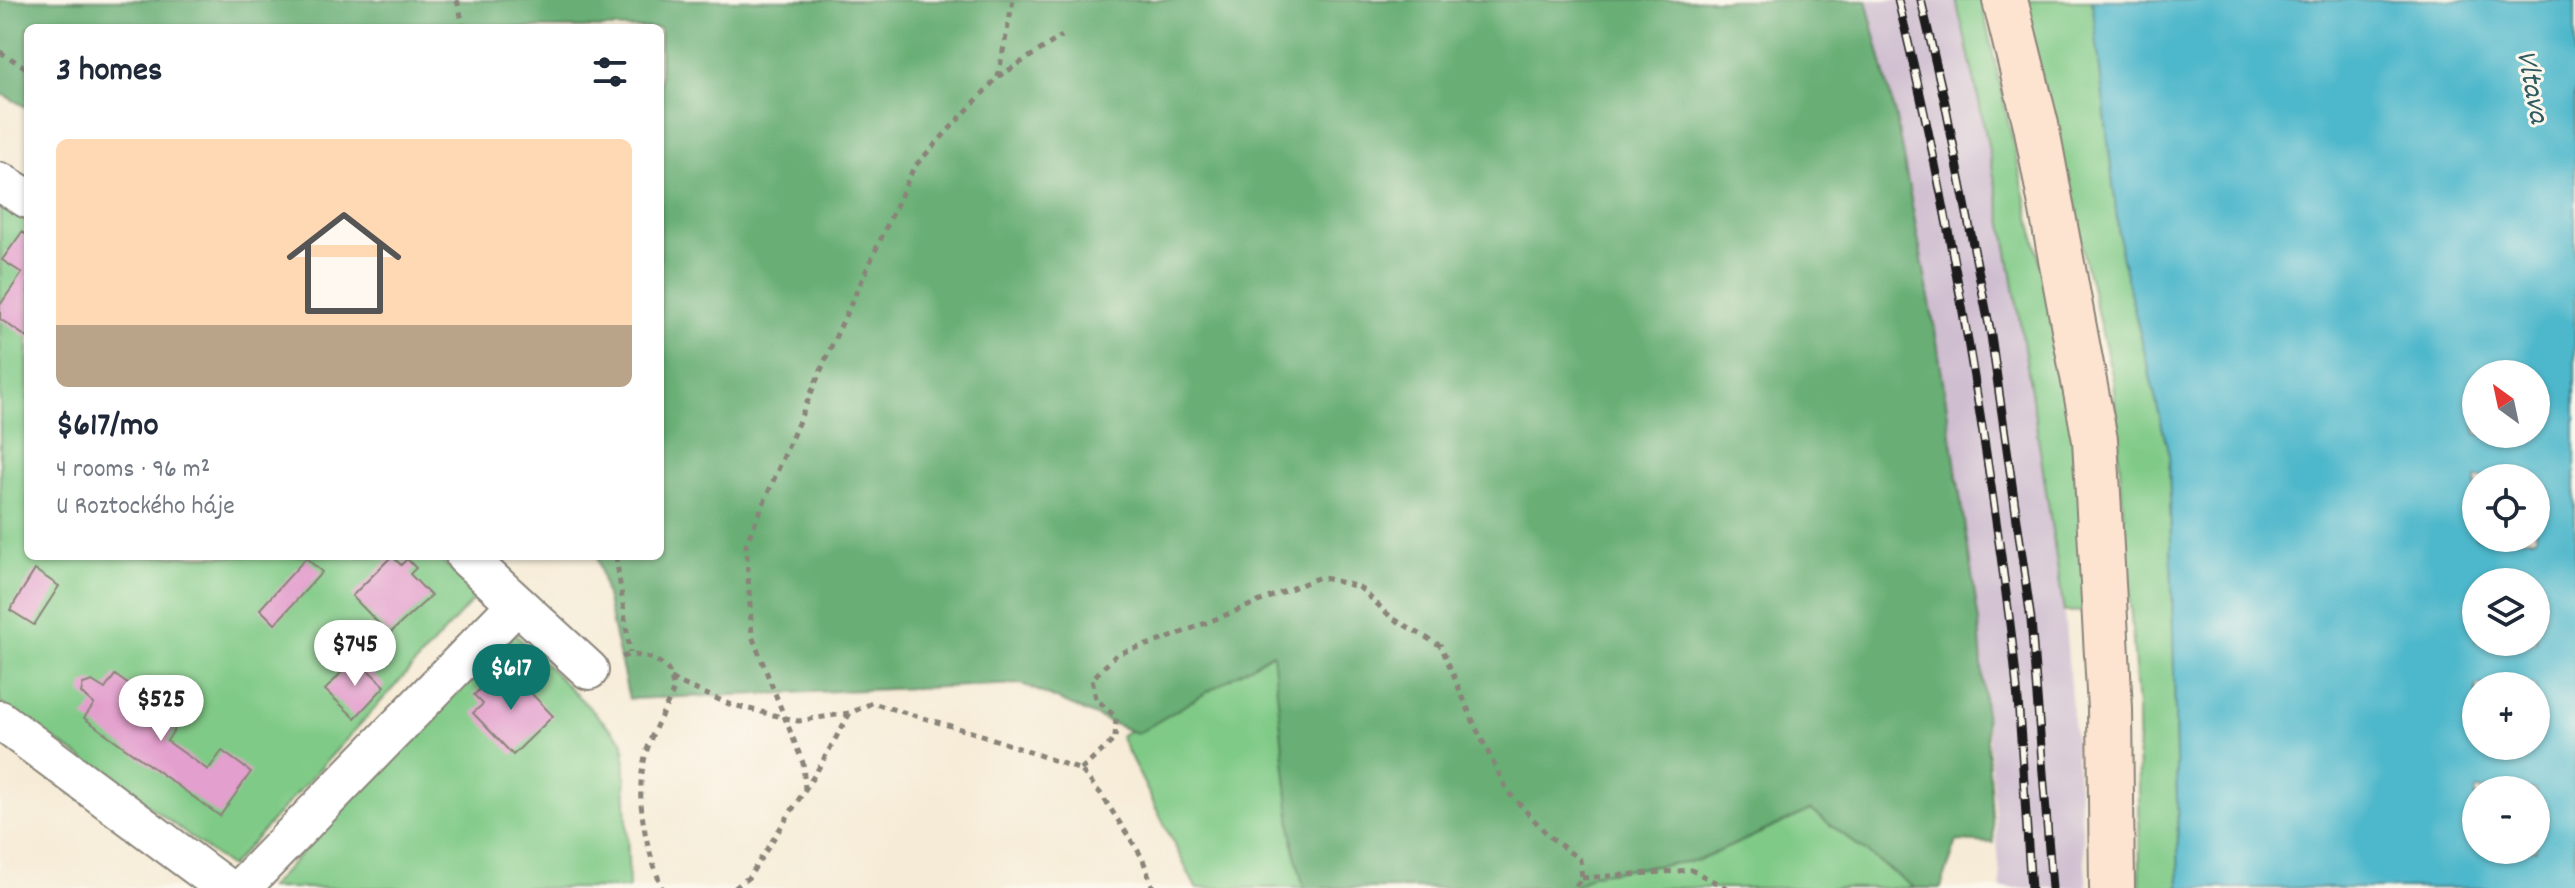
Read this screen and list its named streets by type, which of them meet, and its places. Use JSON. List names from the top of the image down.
{
  "water": ["Vltava"],
  "north": "top left",
  "page": {
    "heading": "3 homes",
    "list": [
      {
        "name": "$617/mo",
        "note": "4 rooms · 96 m² · U Roztockého háje"
      }
    ],
    "map_buttons": ["+", "−"],
    "price": ["$745", "$617", "$525"]
  }
}
